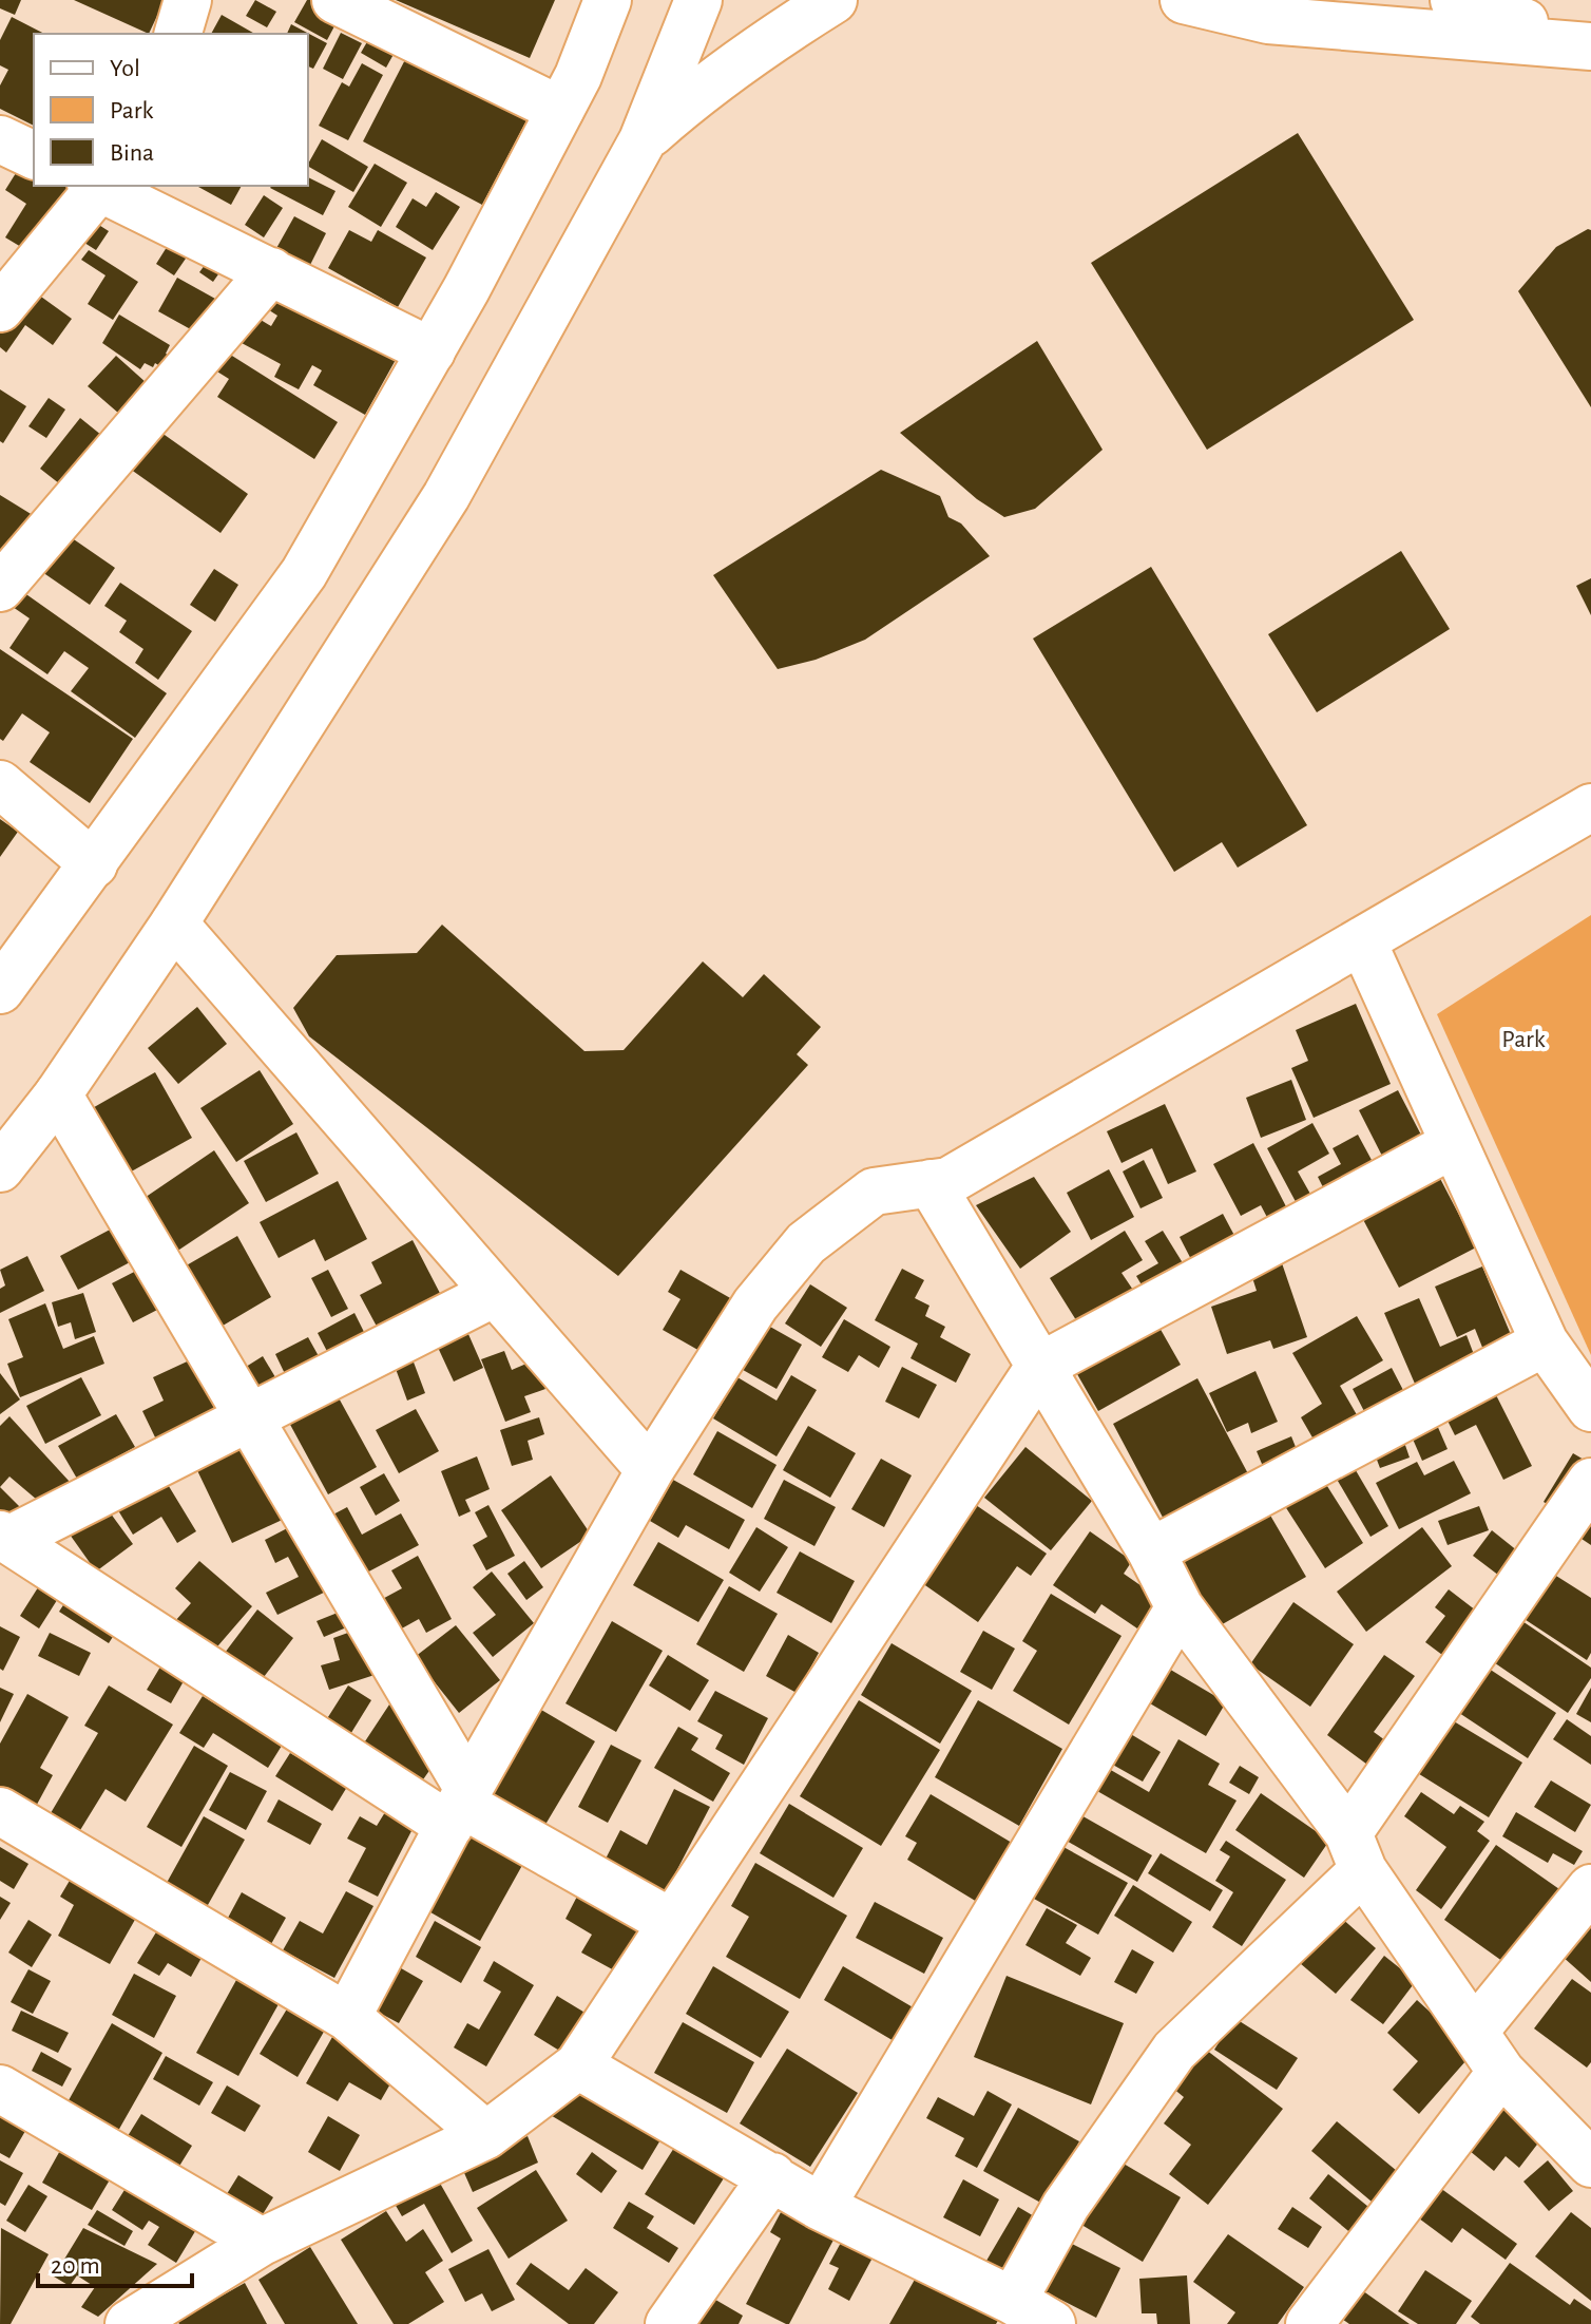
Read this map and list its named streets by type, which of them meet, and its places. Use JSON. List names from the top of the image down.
{
  "parks": ["Park"],
  "legend": ["Yol", "Park", "Bina"],
  "scale_bar": "20 m"
}
